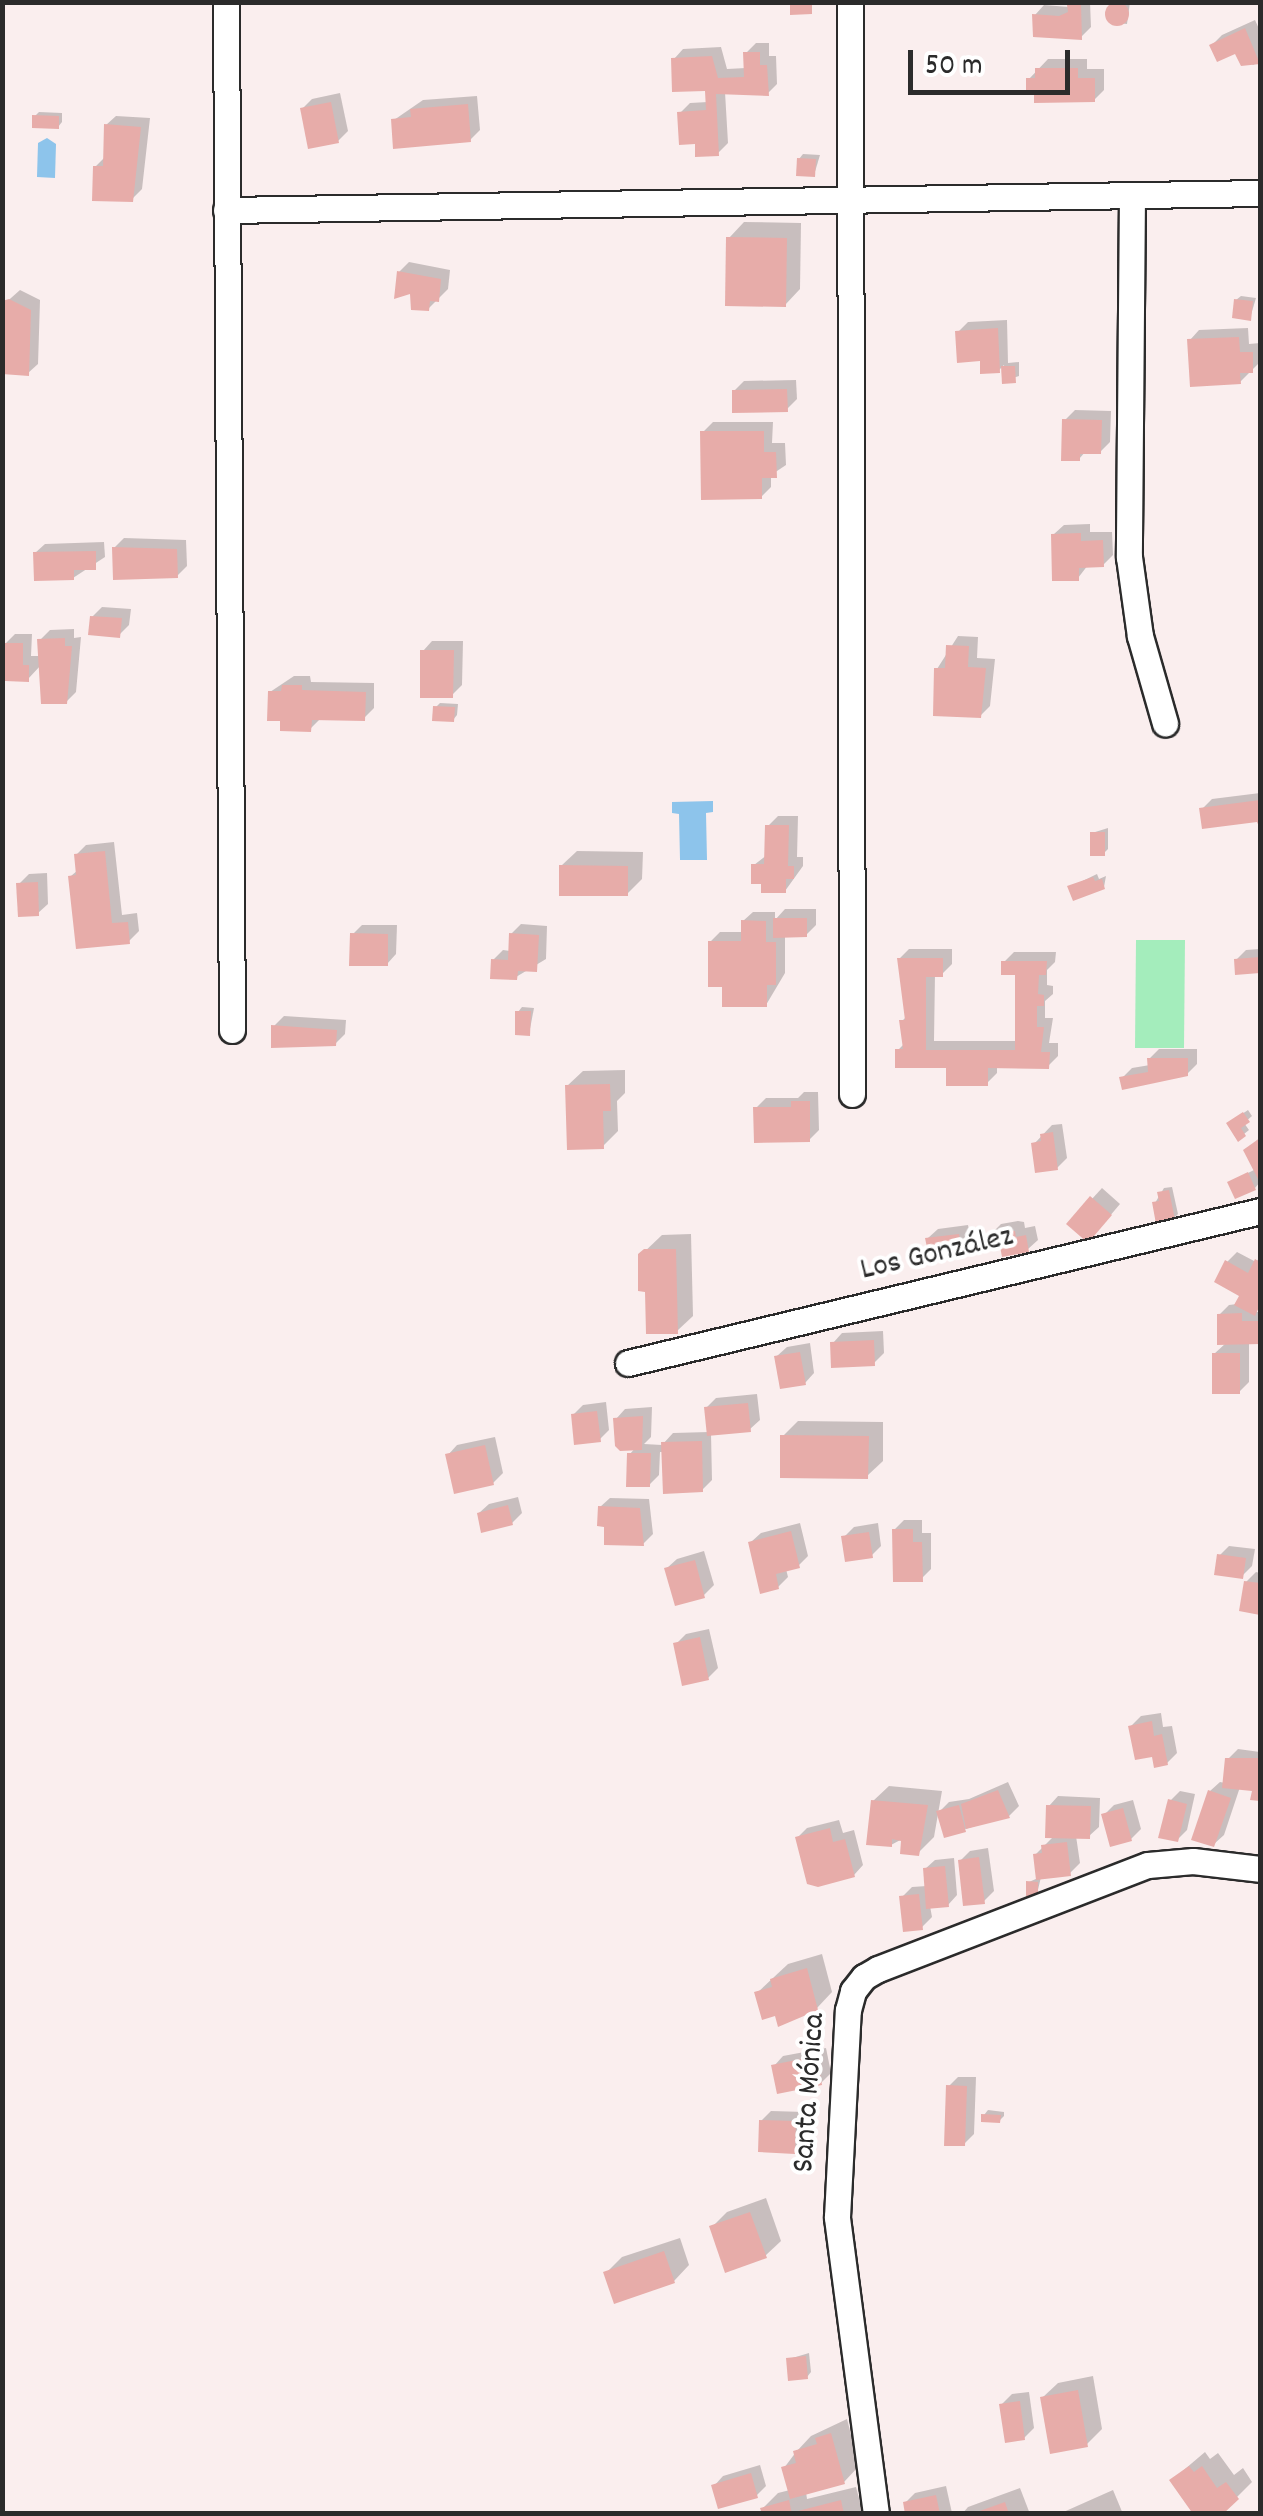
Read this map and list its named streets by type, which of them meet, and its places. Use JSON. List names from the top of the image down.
{
  "streets": {
    "street": ["Los González", "Santa Mónica"]
  },
  "scale_bar": "50 m"
}
